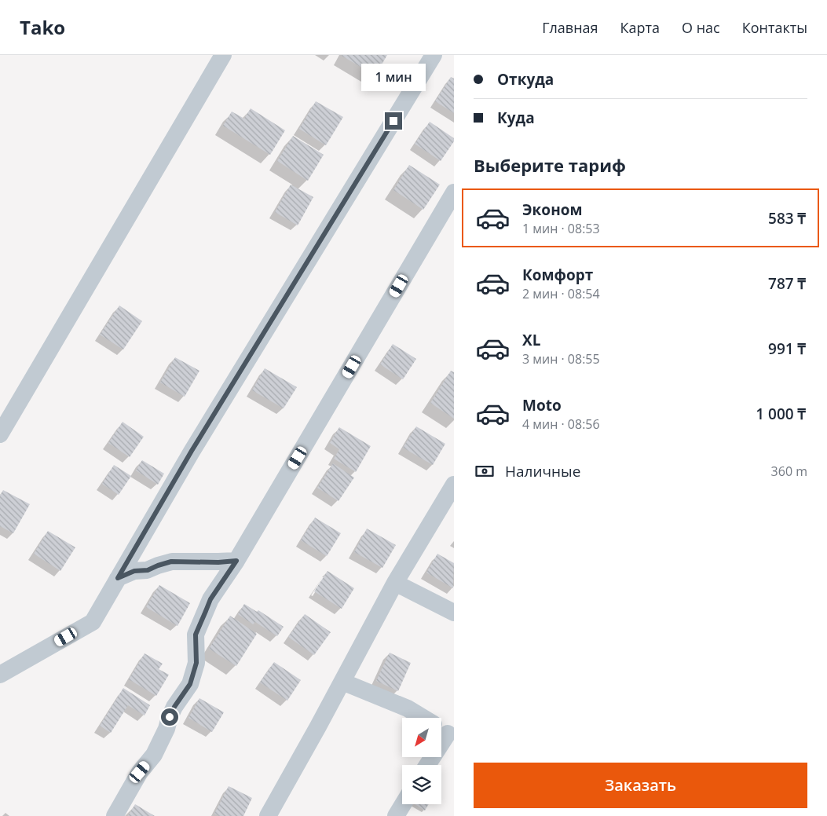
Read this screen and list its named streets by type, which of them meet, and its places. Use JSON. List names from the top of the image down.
{
  "north": "bottom left",
  "page": {
    "header": "Tako",
    "nav": [
      "Главная",
      "Карта",
      "О нас",
      "Контакты"
    ],
    "banner": ["Откуда", "Куда"],
    "bubble": "1 мин",
    "heading": "Выберите тариф",
    "list": [
      {
        "name": "Эконом",
        "note": "1 мин · 08:53",
        "value": "583 ₸"
      },
      {
        "name": "Комфорт",
        "note": "2 мин · 08:54",
        "value": "787 ₸"
      },
      {
        "name": "XL",
        "note": "3 мин · 08:55",
        "value": "991 ₸"
      },
      {
        "name": "Moto",
        "note": "4 мин · 08:56",
        "value": "1 000 ₸"
      }
    ],
    "pay": ["Наличные", "360 m"],
    "buttons": "Заказать"
  }
}
